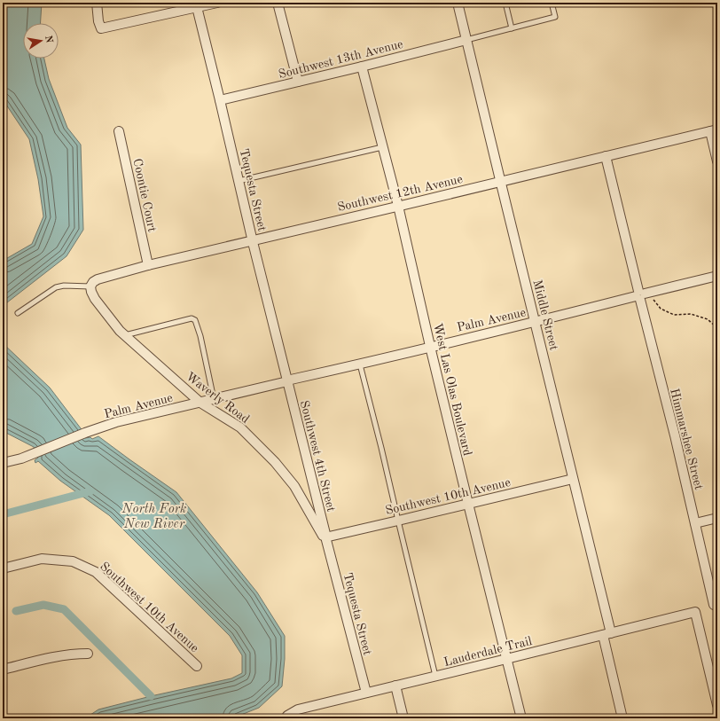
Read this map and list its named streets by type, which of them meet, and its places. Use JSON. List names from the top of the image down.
{
  "streets": {
    "street": [
      "Southwest 13th Avenue",
      "Tequesta Street",
      "Southwest 12th Avenue",
      "Coontie Court",
      "Middle Street",
      "Palm Avenue",
      "West Las Olas Boulevard",
      "Waverly Road",
      "Himmarshee Street",
      "Southwest 4th Street",
      "Southwest 10th Avenue",
      "Lauderdale Trail"
    ]
  },
  "crossings": [
    ["Southwest 13th Avenue", "Tequesta Street"],
    ["Southwest 13th Avenue", "Middle Street"],
    ["Southwest 13th Avenue", "West Las Olas Boulevard"],
    ["Tequesta Street", "Southwest 12th Avenue"],
    ["Tequesta Street", "Palm Avenue"],
    ["Tequesta Street", "Waverly Road"],
    ["Tequesta Street", "Southwest 4th Street"],
    ["Tequesta Street", "Southwest 10th Avenue"],
    ["Tequesta Street", "Lauderdale Trail"],
    ["Southwest 12th Avenue", "Coontie Court"],
    ["Southwest 12th Avenue", "Middle Street"],
    ["Southwest 12th Avenue", "West Las Olas Boulevard"],
    ["Southwest 12th Avenue", "Waverly Road"],
    ["Southwest 12th Avenue", "Himmarshee Street"],
    ["Middle Street", "Palm Avenue"],
    ["Middle Street", "Southwest 10th Avenue"],
    ["Middle Street", "Lauderdale Trail"],
    ["Palm Avenue", "West Las Olas Boulevard"],
    ["Palm Avenue", "Waverly Road"],
    ["Palm Avenue", "Himmarshee Street"],
    ["Palm Avenue", "Southwest 4th Street"],
    ["West Las Olas Boulevard", "Southwest 10th Avenue"],
    ["West Las Olas Boulevard", "Lauderdale Trail"],
    ["Waverly Road", "Southwest 4th Street"],
    ["Waverly Road", "Southwest 10th Avenue"],
    ["Southwest 4th Street", "Southwest 10th Avenue"]
  ],
  "water": ["North Fork New River"],
  "north": "right"
}
